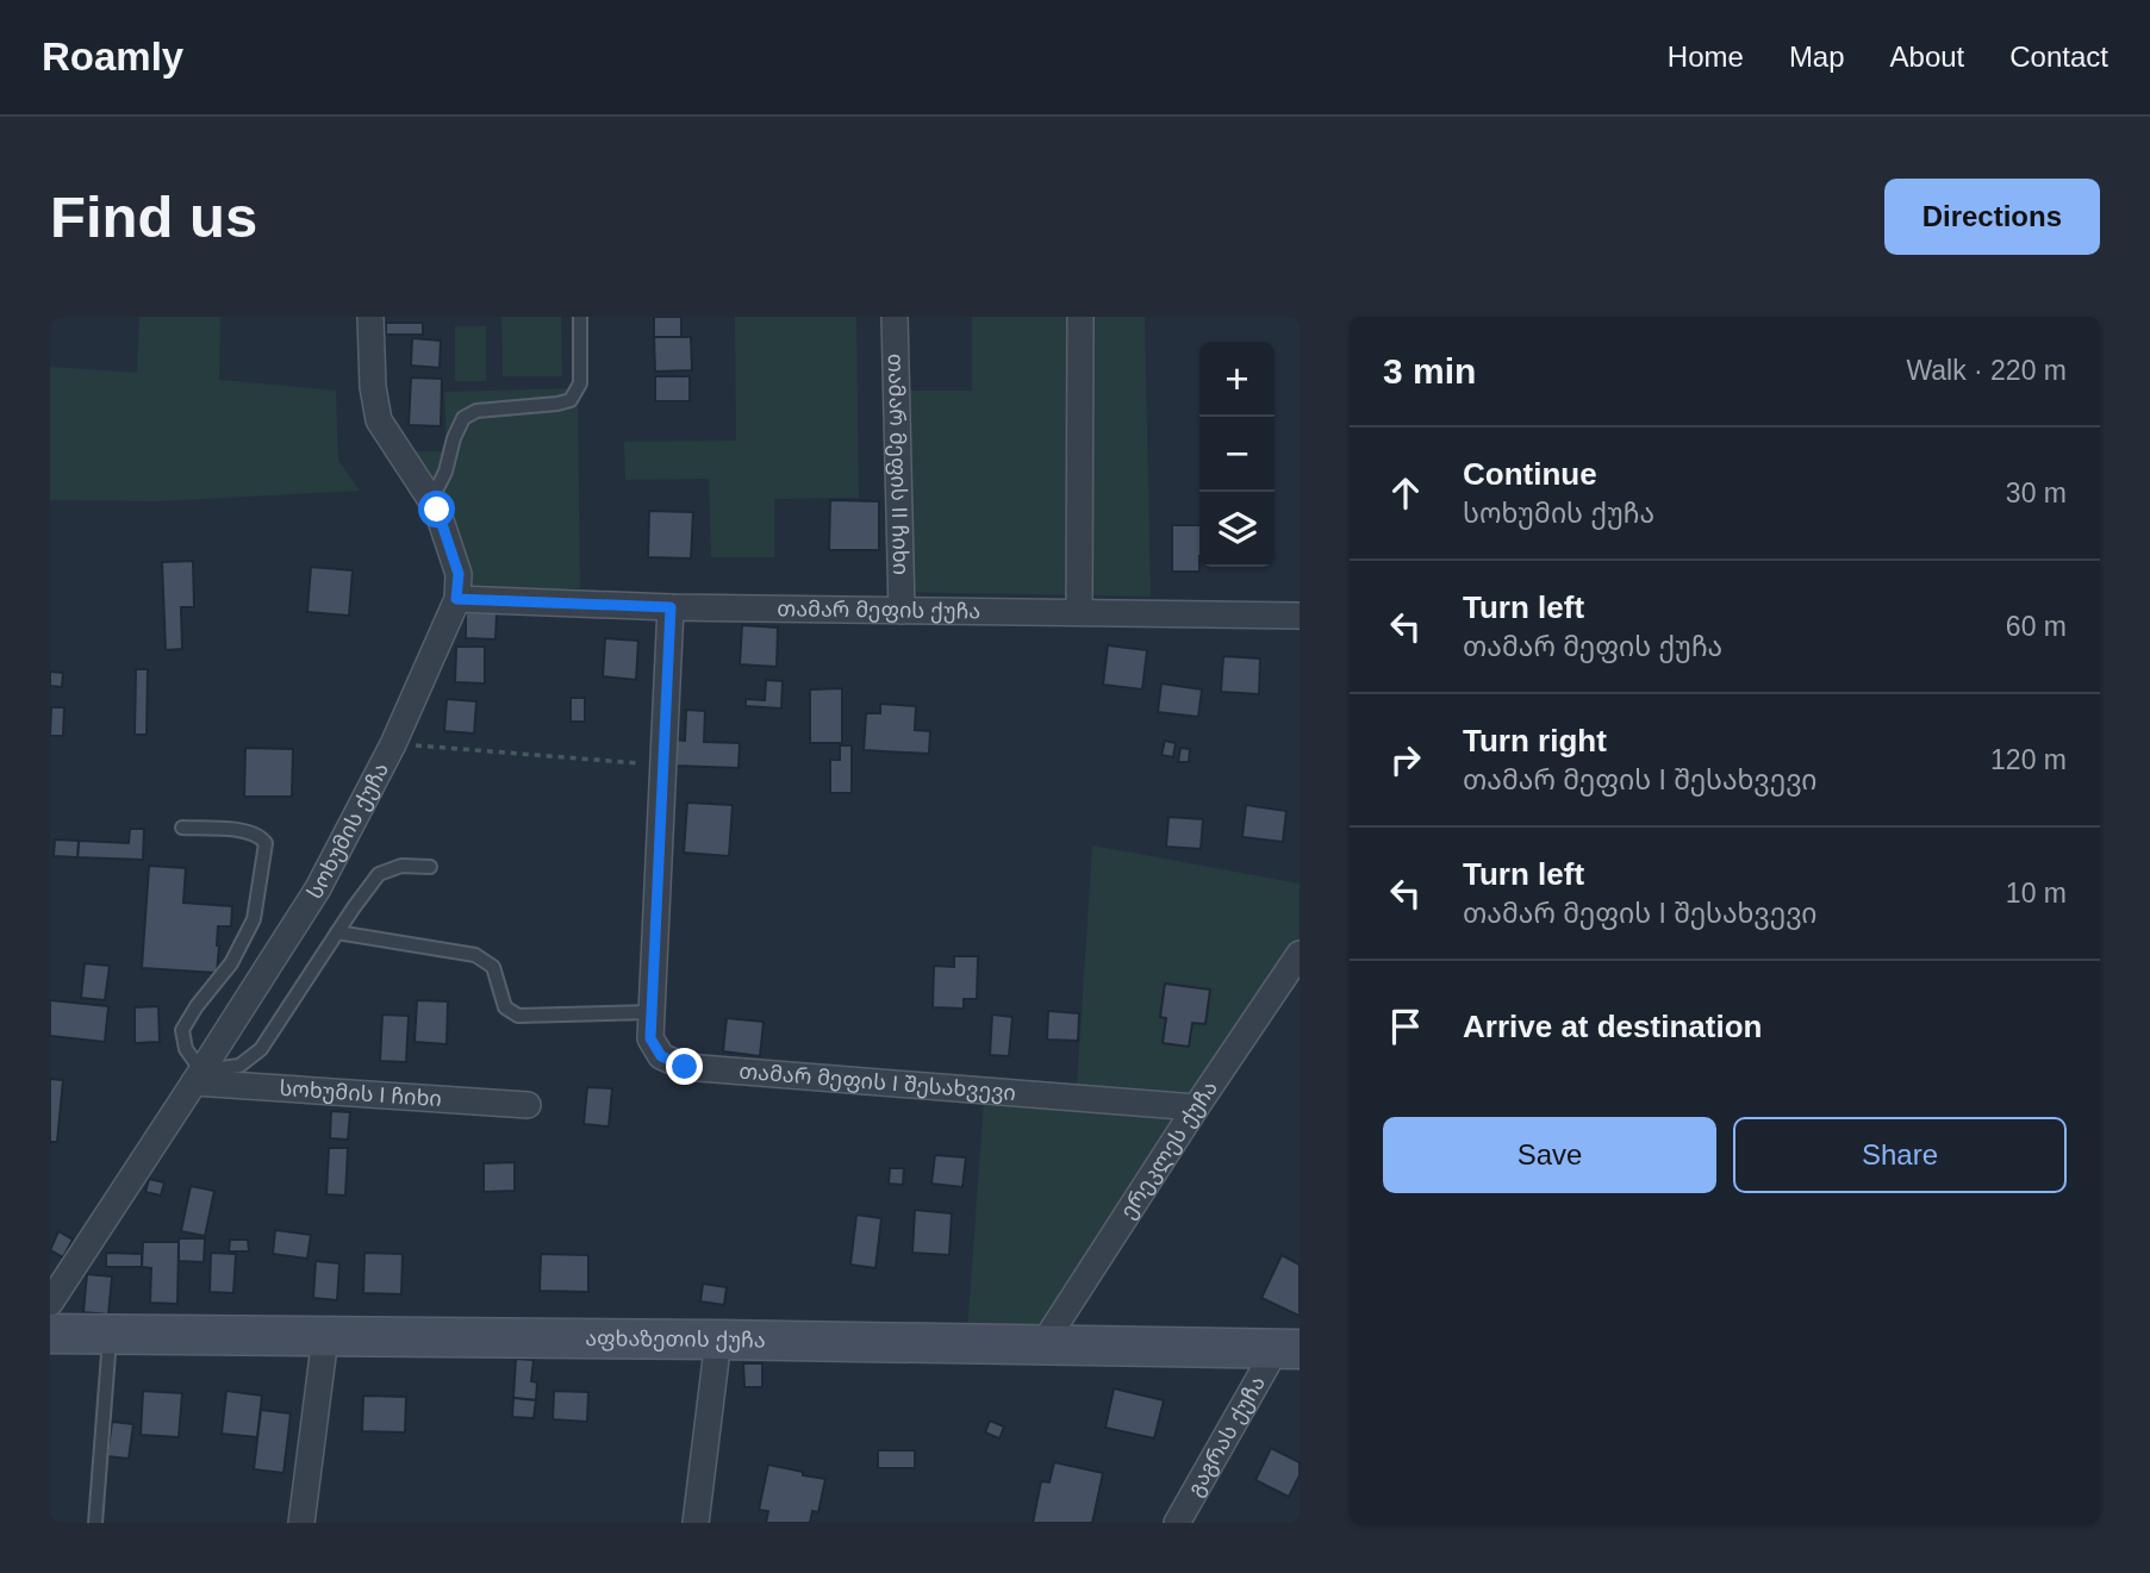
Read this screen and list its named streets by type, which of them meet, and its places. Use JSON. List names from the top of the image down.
{
  "streets": {
    "street": [
      "თამარ მეფის II ჩიხი",
      "თამარ მეფის ქუჩა",
      "სოხუმის ქუჩა",
      "თამარ მეფის I შესახვევი",
      "სოხუმის I ჩიხი",
      "ერეკლეს ქუჩა",
      "აფხაზეთის ქუჩა",
      "გაგრას ქუჩა"
    ]
  },
  "crossings": [
    ["თამარ მეფის II ჩიხი", "თამარ მეფის ქუჩა"],
    ["თამარ მეფის ქუჩა", "სოხუმის ქუჩა"],
    ["თამარ მეფის ქუჩა", "თამარ მეფის I შესახვევი"],
    ["სოხუმის ქუჩა", "სოხუმის I ჩიხი"],
    ["თამარ მეფის I შესახვევი", "ერეკლეს ქუჩა"],
    ["ერეკლეს ქუჩა", "აფხაზეთის ქუჩა"],
    ["აფხაზეთის ქუჩა", "გაგრას ქუჩა"]
  ],
  "page": {
    "header": "Roamly",
    "nav": [
      "Home",
      "Map",
      "About",
      "Contact"
    ],
    "buttons": [
      "Directions",
      ["Save", "Share"]
    ],
    "title": "Find us",
    "heading": ["3 min", "Walk · 220 m"],
    "map_buttons": ["+", "−"],
    "list": [
      ["Continue", "სოხუმის ქუჩა", "30 m"],
      ["Turn left", "თამარ მეფის ქუჩა", "60 m"],
      ["Turn right", "თამარ მეფის I შესახვევი", "120 m"],
      ["Turn left", "თამარ მეფის I შესახვევი", "10 m"],
      "Arrive at destination"
    ]
  }
}
